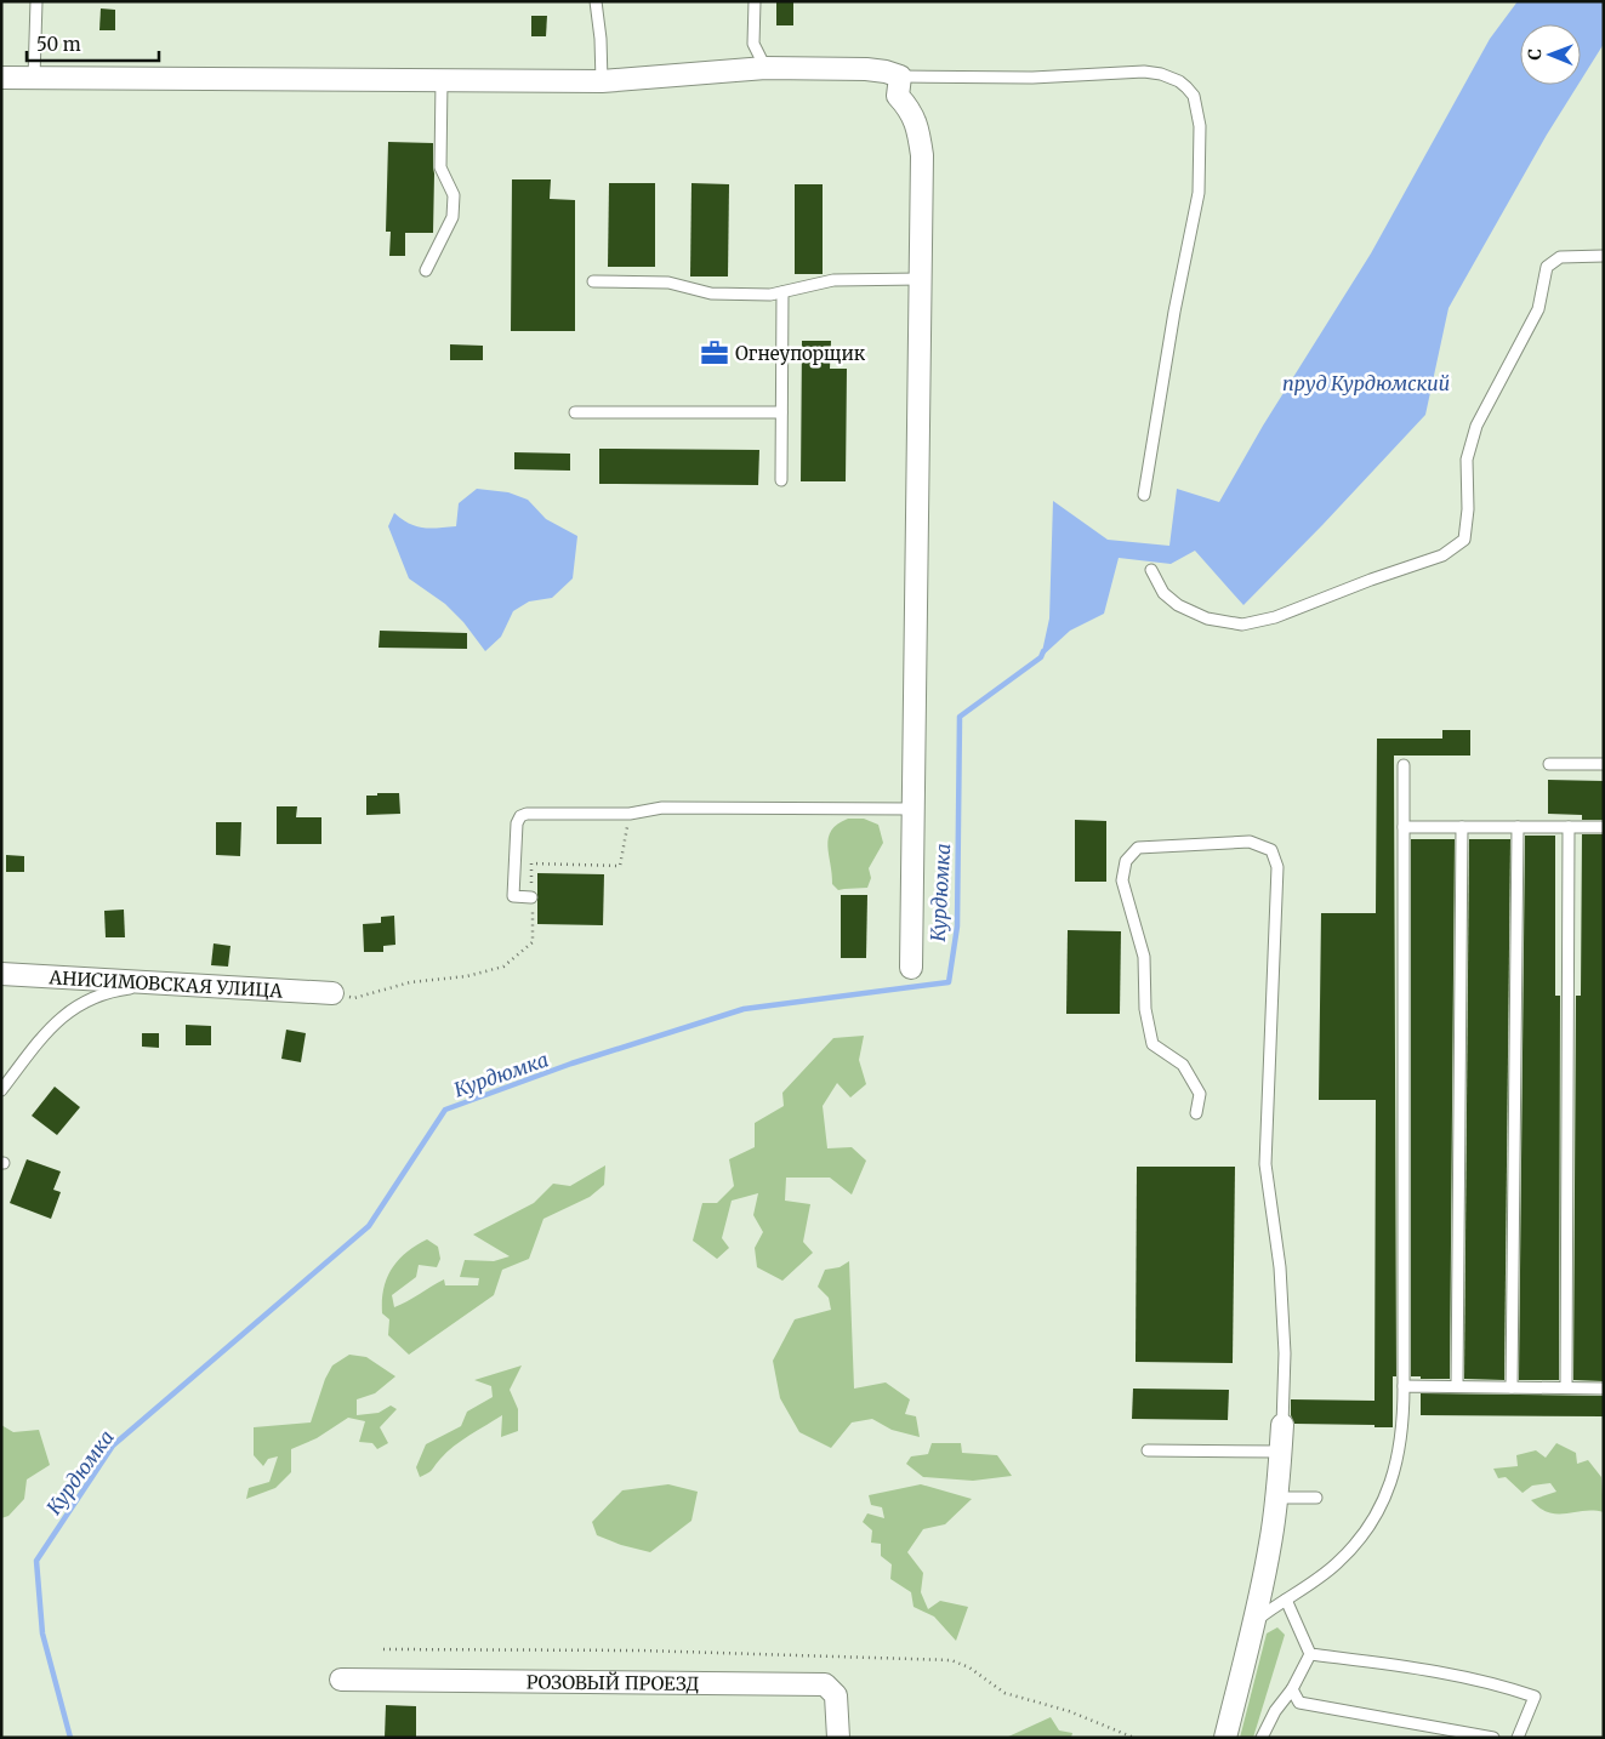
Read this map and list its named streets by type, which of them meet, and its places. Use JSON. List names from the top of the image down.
{
  "streets": {
    "street": ["АНИСИМОВСКАЯ УЛИЦА", "РОЗОВЫЙ ПРОЕЗД"]
  },
  "water": ["пруд Курдюмский", "Курдюмка"],
  "places": {
    "office": ["Огнеупорщик"]
  },
  "scale_bar": "50 m",
  "north": "left"
}
